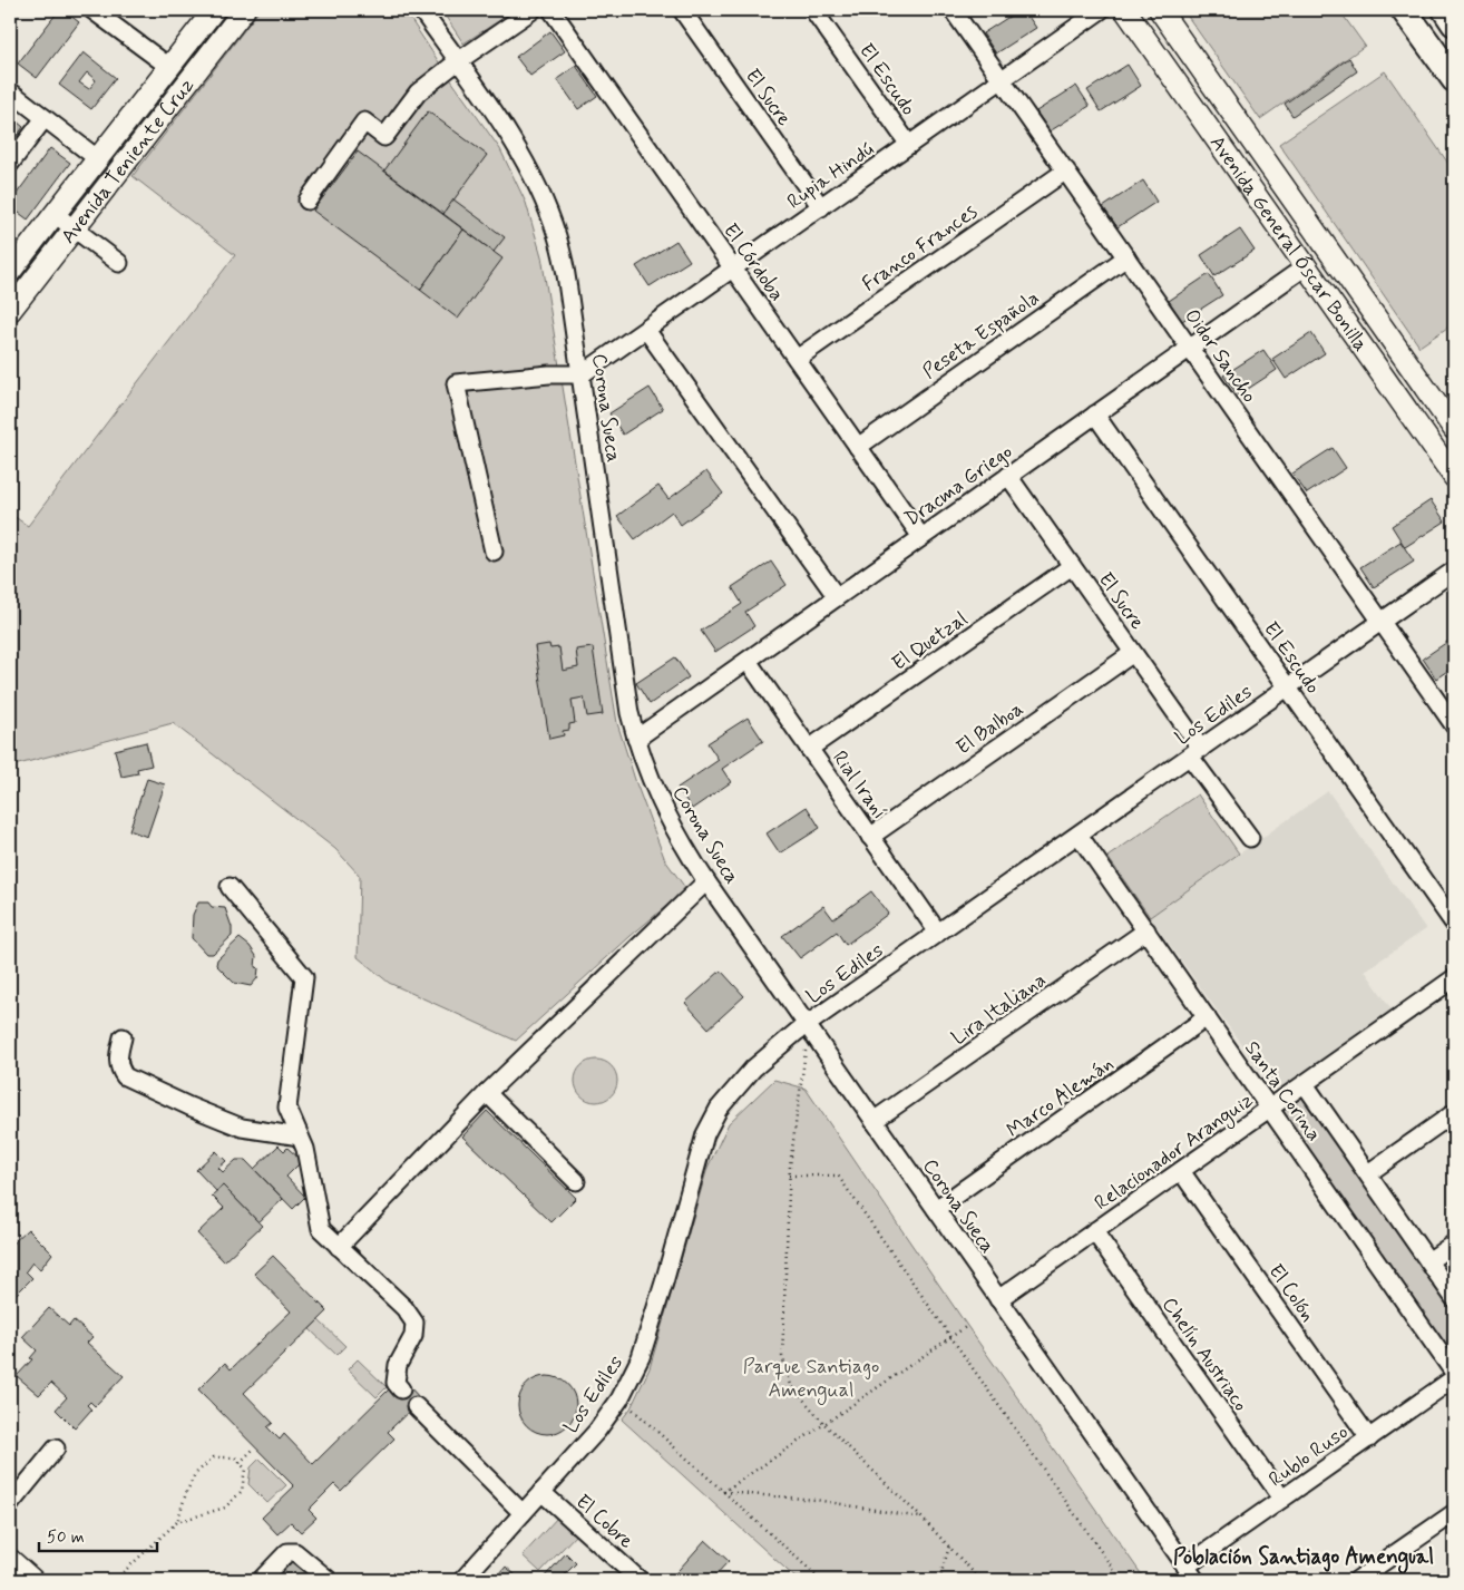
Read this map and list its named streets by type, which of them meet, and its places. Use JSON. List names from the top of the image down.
{
  "streets": {
    "main road": ["Avenida Teniente Cruz", "Avenida General Óscar Bonilla"],
    "street": [
      "El Escudo",
      "El Sucre",
      "Rupia Hindú",
      "Franco Frances",
      "El Córdoba",
      "Peseta Española",
      "Oidor Sancho",
      "Corona Sueca",
      "Dracma Griego",
      "El Quetzal",
      "Los Ediles",
      "El Balboa",
      "Rial Iraní",
      "Lira Italiana",
      "Santa Corina",
      "Marco Alemán",
      "Relacionador Aranguiz",
      "El Colón",
      "Chelín Austriaco",
      "Rublo Ruso",
      "El Cobre"
    ]
  },
  "crossings": [
    ["El Escudo", "Rupia Hindú"],
    ["El Escudo", "Dracma Griego"],
    ["El Escudo", "Los Ediles"],
    ["El Sucre", "Rupia Hindú"],
    ["El Sucre", "Dracma Griego"],
    ["El Sucre", "El Quetzal"],
    ["El Sucre", "Los Ediles"],
    ["El Sucre", "El Balboa"],
    ["Rupia Hindú", "El Córdoba"],
    ["Rupia Hindú", "Oidor Sancho"],
    ["Rupia Hindú", "Corona Sueca"],
    ["Avenida General Óscar Bonilla", "Dracma Griego"],
    ["Franco Frances", "El Córdoba"],
    ["Franco Frances", "Oidor Sancho"],
    ["El Córdoba", "Peseta Española"],
    ["El Córdoba", "Dracma Griego"],
    ["Peseta Española", "Oidor Sancho"],
    ["Oidor Sancho", "Dracma Griego"],
    ["Oidor Sancho", "Los Ediles"],
    ["Corona Sueca", "Dracma Griego"],
    ["Corona Sueca", "Los Ediles"],
    ["Corona Sueca", "Lira Italiana"],
    ["Corona Sueca", "Marco Alemán"],
    ["Corona Sueca", "Relacionador Aranguiz"],
    ["Corona Sueca", "Rublo Ruso"],
    ["Dracma Griego", "Rial Iraní"],
    ["El Quetzal", "Rial Iraní"],
    ["Los Ediles", "Rial Iraní"],
    ["Los Ediles", "Santa Corina"],
    ["Los Ediles", "El Cobre"],
    ["El Balboa", "Rial Iraní"],
    ["Lira Italiana", "Santa Corina"],
    ["Santa Corina", "Marco Alemán"],
    ["Santa Corina", "Relacionador Aranguiz"],
    ["Relacionador Aranguiz", "El Colón"],
    ["Relacionador Aranguiz", "Chelín Austriaco"],
    ["El Colón", "Rublo Ruso"],
    ["Chelín Austriaco", "Rublo Ruso"]
  ],
  "districts": ["Población Santiago Amengual"],
  "parks": ["Parque Santiago Amengual"],
  "scale_bar": "50 m"
}
